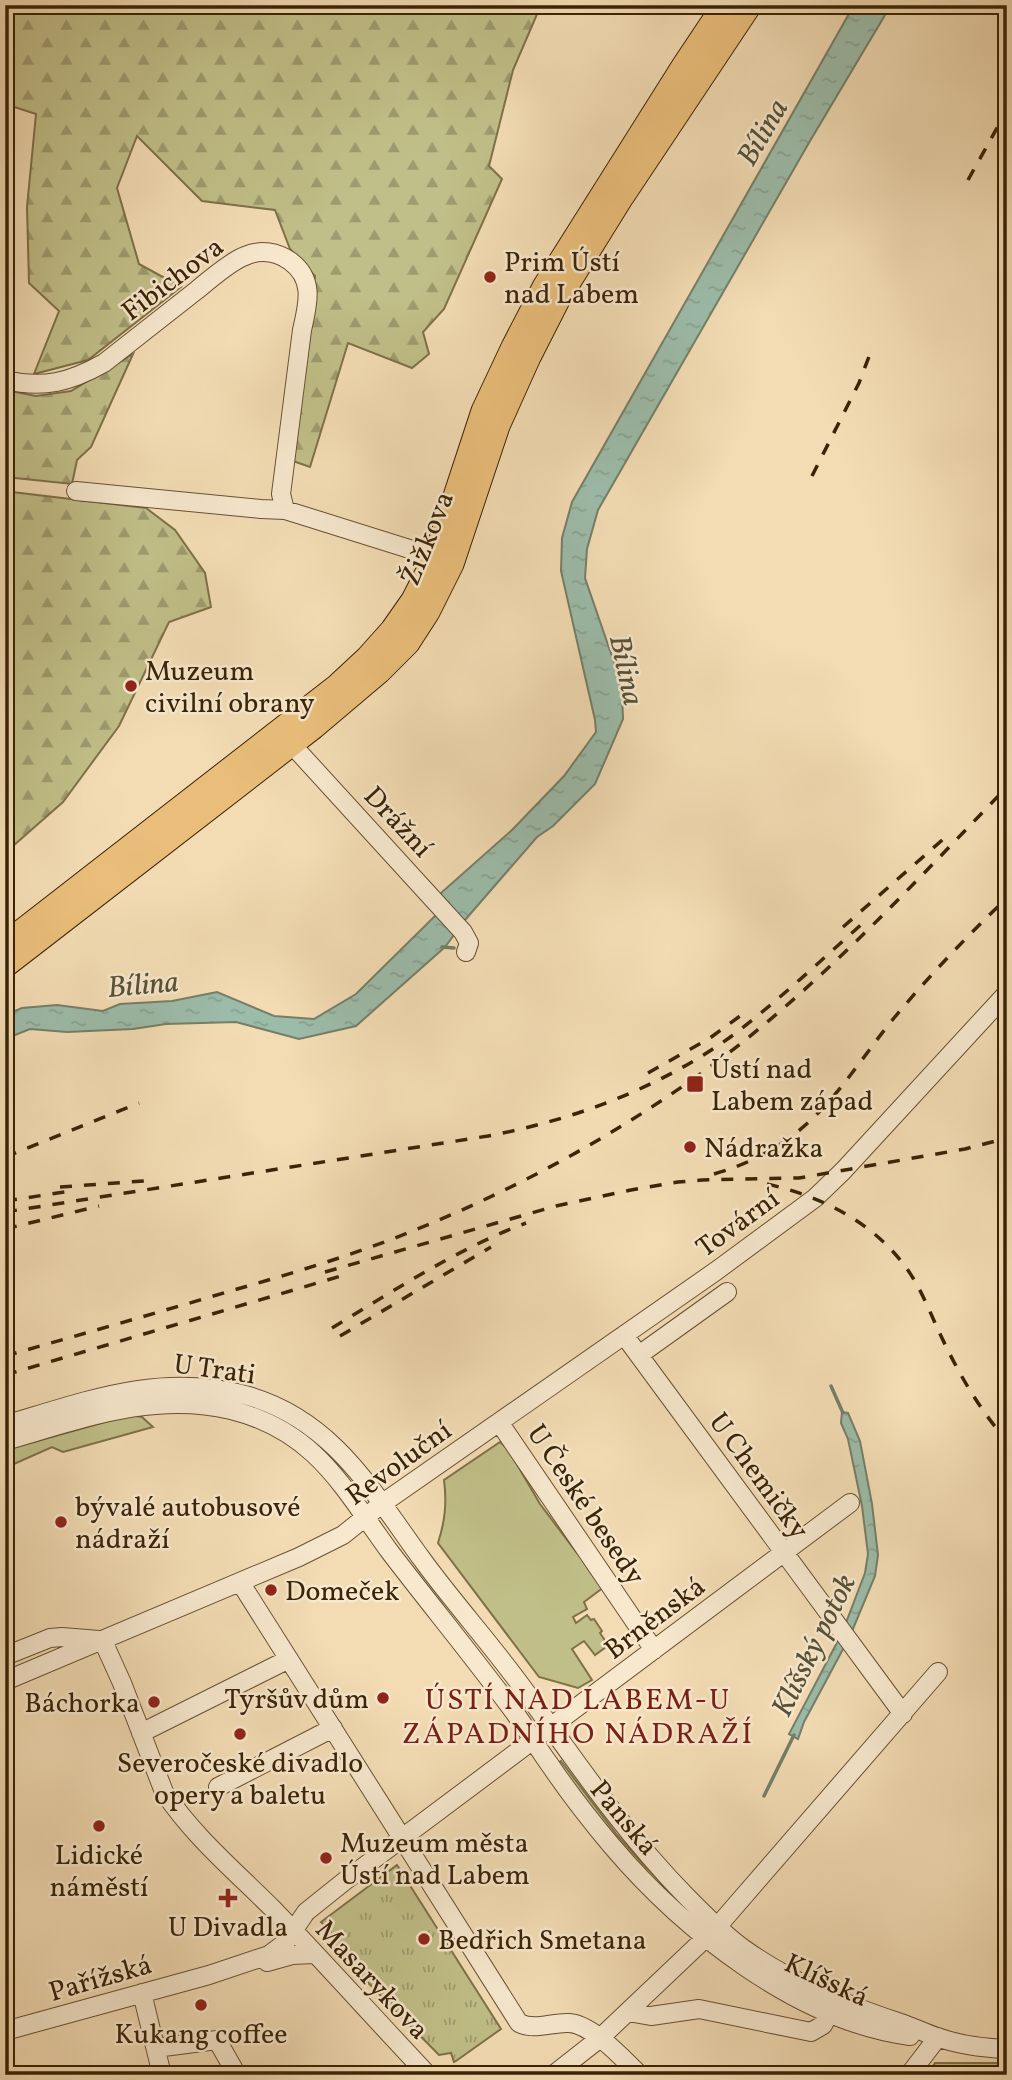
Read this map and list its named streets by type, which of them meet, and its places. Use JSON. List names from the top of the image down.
{
  "streets": {
    "main road": ["Žižkova"],
    "street": [
      "Fibichova",
      "Drážní",
      "Tovární",
      "U Trati",
      "Revoluční",
      "U Chemičky",
      "U České besedy",
      "Brněnská",
      "Panská",
      "Pařížská",
      "Masarykova",
      "Klíšská"
    ]
  },
  "crossings": [
    ["Žižkova", "Drážní"],
    ["Tovární", "Revoluční"],
    ["U Trati", "Revoluční"],
    ["U Trati", "Panská"],
    ["Revoluční", "U Chemičky"],
    ["Revoluční", "U České besedy"],
    ["Revoluční", "Panská"],
    ["Revoluční", "Masarykova"],
    ["U Chemičky", "Brněnská"],
    ["U České besedy", "Brněnská"],
    ["Brněnská", "Panská"],
    ["Brněnská", "Pařížská"],
    ["Brněnská", "Masarykova"],
    ["Panská", "Klíšská"],
    ["Pařížská", "Masarykova"]
  ],
  "districts": ["ÚSTÍ NAD LABEM-U ZÁPADNÍHO NÁDRAŽÍ"],
  "water": ["Bílina", "Klíšský potok"],
  "places": {
    "other": [
      "Prim Ústí nad Labem",
      "Muzeum civilní obrany",
      "Nádražka",
      "bývalé autobusové nádraží",
      "Domeček",
      "Tyršův dům",
      "Báchorka",
      "Severočeské divadlo opery a baletu",
      "Lidické náměstí",
      "Muzeum města Ústí nad Labem",
      "Bedřich Smetana",
      "Kukang coffee"
    ],
    "transit": ["Ústí nad Labem západ"],
    "health": ["U Divadla"]
  }
}
